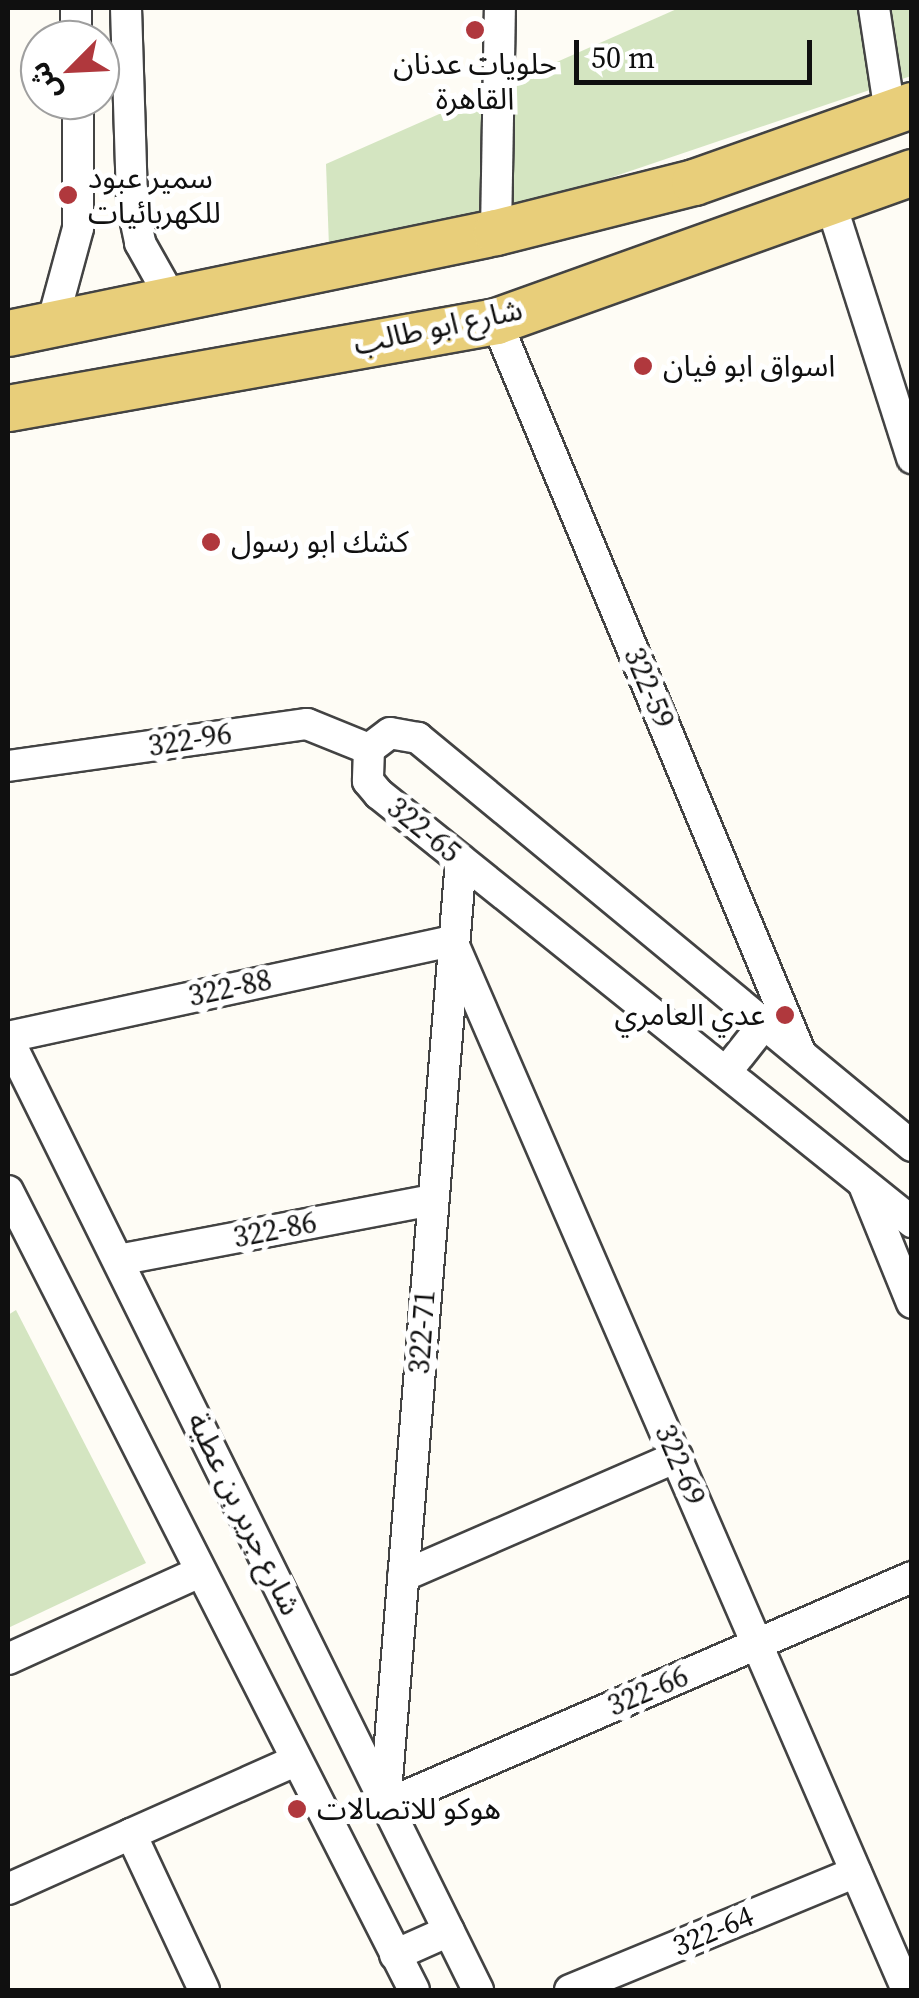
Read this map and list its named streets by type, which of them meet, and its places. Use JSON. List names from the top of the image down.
{
  "streets": {
    "main road": ["شارع ابو طالب"],
    "street": [
      "322-59",
      "322-96",
      "322-65",
      "322-88",
      "322-86",
      "322-71",
      "322-69",
      "شارع جرير بن عطية",
      "322-66",
      "322-64"
    ]
  },
  "crossings": [
    ["شارع ابو طالب", "322-59"],
    ["322-96", "322-65"],
    ["322-65", "322-71"],
    ["322-88", "322-71"],
    ["322-88", "322-69"],
    ["322-88", "شارع جرير بن عطية"],
    ["322-86", "322-71"],
    ["322-86", "شارع جرير بن عطية"],
    ["322-71", "322-69"],
    ["322-71", "شارع جرير بن عطية"],
    ["322-71", "322-66"],
    ["322-69", "322-66"],
    ["322-69", "322-64"],
    ["شارع جرير بن عطية", "322-66"]
  ],
  "places": [
    "حلويات عدنان القاهرة",
    "سمير عبود للكهربائيات",
    "اسواق ابو فيان",
    "كشك ابو رسول",
    "عدي العامري",
    "هوكو للاتصالات"
  ],
  "scale_bar": "50 m",
  "north": "bottom left"
}
